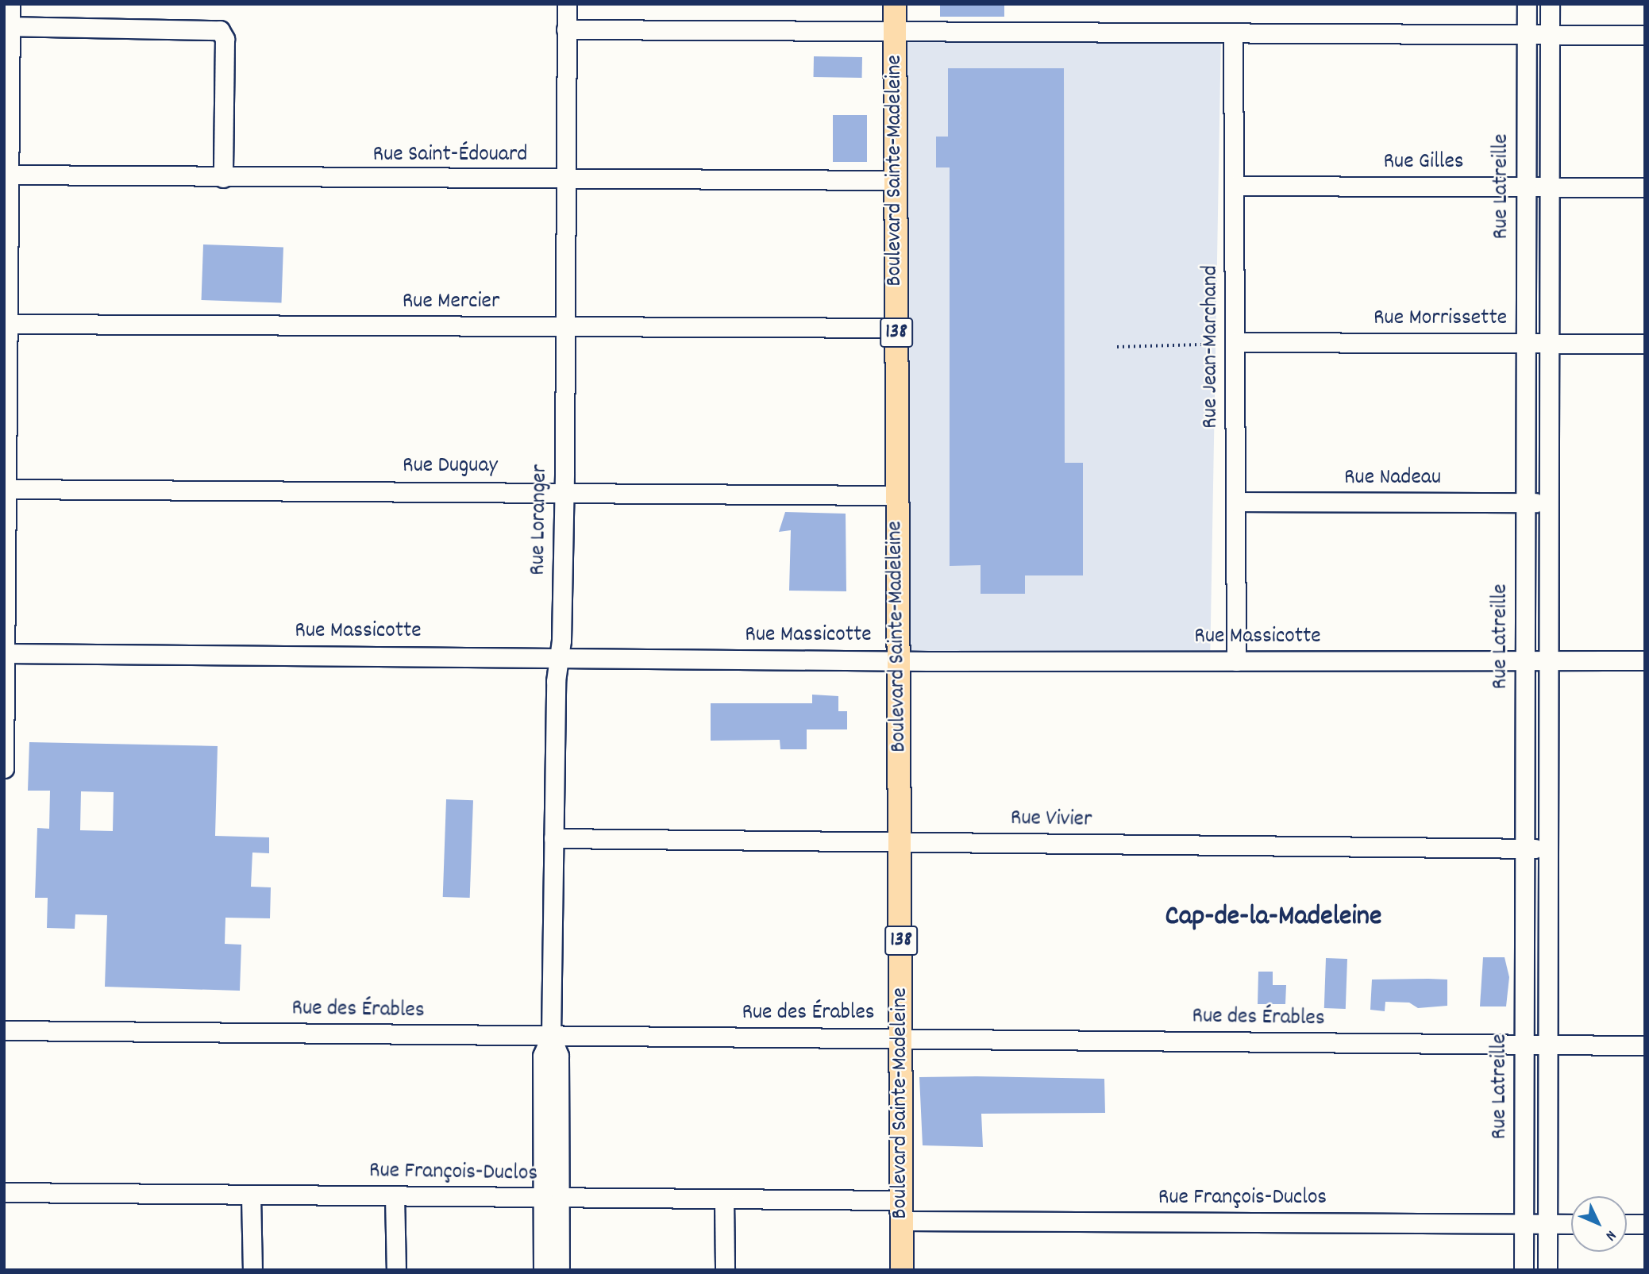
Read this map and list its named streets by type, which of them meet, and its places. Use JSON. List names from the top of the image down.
{
  "streets": {
    "main road": ["Boulevard Sainte-Madeleine", "138"],
    "street": [
      "Rue Saint-Édouard",
      "Rue Gilles",
      "Rue Latreille",
      "Rue Mercier",
      "Rue Morrissette",
      "Rue Jean-Marchand",
      "Rue Duguay",
      "Rue Nadeau",
      "Rue Loranger",
      "Rue Massicotte",
      "Rue Vivier",
      "Rue des Érables",
      "Rue François-Duclos"
    ]
  },
  "crossings": [
    ["Rue Saint-Édouard", "Boulevard Sainte-Madeleine"],
    ["Rue Saint-Édouard", "Rue Loranger"],
    ["Rue Gilles", "Rue Latreille"],
    ["Rue Gilles", "Rue Jean-Marchand"],
    ["Boulevard Sainte-Madeleine", "Rue Mercier"],
    ["Boulevard Sainte-Madeleine", "Rue Duguay"],
    ["Boulevard Sainte-Madeleine", "Rue Massicotte"],
    ["Boulevard Sainte-Madeleine", "Rue Vivier"],
    ["Boulevard Sainte-Madeleine", "Rue des Érables"],
    ["Boulevard Sainte-Madeleine", "Rue François-Duclos"],
    ["Rue Latreille", "Rue Morrissette"],
    ["Rue Latreille", "Rue Nadeau"],
    ["Rue Latreille", "Rue Massicotte"],
    ["Rue Latreille", "Rue Vivier"],
    ["Rue Latreille", "Rue des Érables"],
    ["Rue Latreille", "Rue François-Duclos"],
    ["Rue Mercier", "Rue Loranger"],
    ["Rue Morrissette", "Rue Jean-Marchand"],
    ["Rue Jean-Marchand", "Rue Nadeau"],
    ["Rue Jean-Marchand", "Rue Massicotte"],
    ["Rue Duguay", "Rue Loranger"],
    ["Rue Loranger", "Rue Massicotte"],
    ["Rue Loranger", "Rue Vivier"],
    ["Rue Loranger", "Rue des Érables"],
    ["Rue Loranger", "Rue François-Duclos"]
  ],
  "districts": ["Cap-de-la-Madeleine"],
  "north": "bottom right"
}
